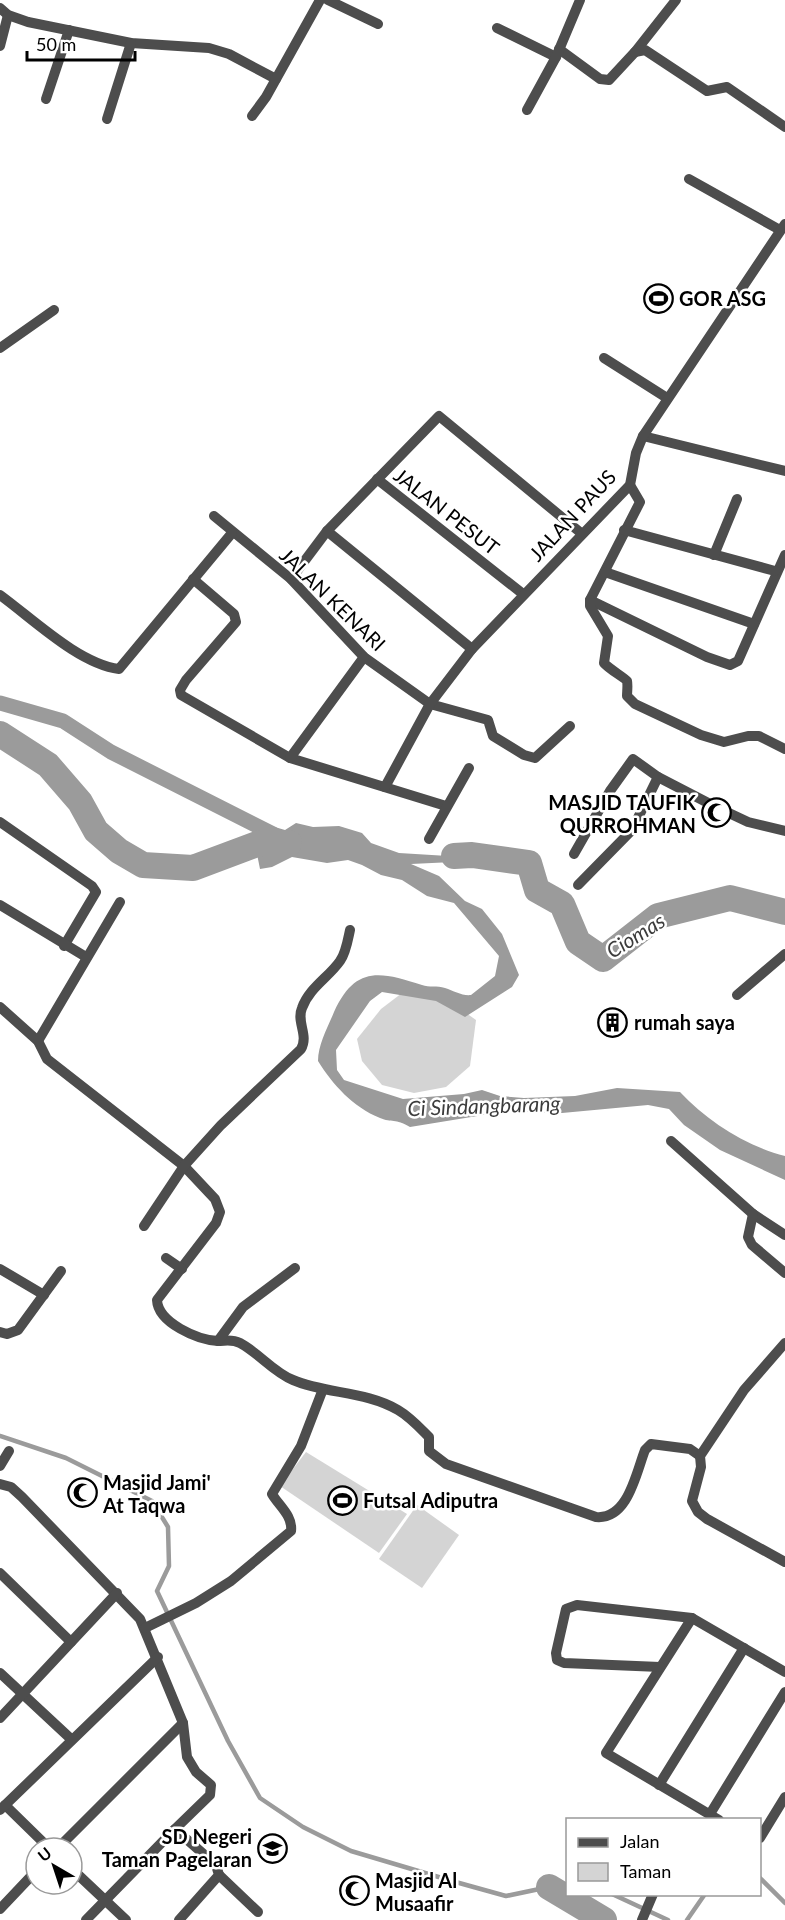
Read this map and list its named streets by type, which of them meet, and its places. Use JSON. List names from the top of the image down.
{
  "streets": {
    "street": ["JALAN PESUT", "JALAN PAUS", "JALAN KENARI"]
  },
  "crossings": [
    ["JALAN PESUT", "JALAN PAUS"],
    ["JALAN PAUS", "JALAN KENARI"]
  ],
  "water": ["Ciomas", "Ci Sindangbarang"],
  "places": {
    "sports": ["GOR ASG", "Futsal Adiputra"],
    "mosque": ["MASJID TAUFIK QURROHMAN", "Masjid Jami' At Taqwa", "Masjid Al Musaafir"],
    "building": ["rumah saya"],
    "school or university": ["SD Negeri Taman Pagelaran"]
  },
  "legend": ["Jalan", "Taman"],
  "scale_bar": "50 m",
  "north": "top left"
}
